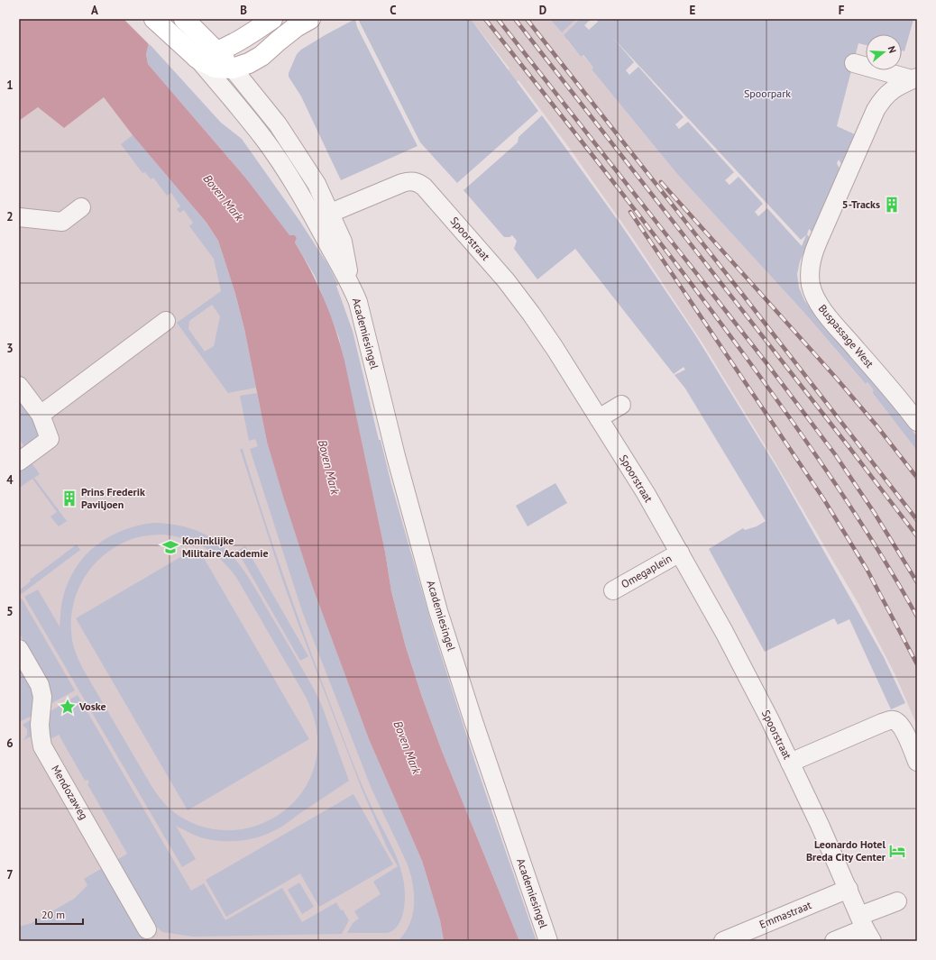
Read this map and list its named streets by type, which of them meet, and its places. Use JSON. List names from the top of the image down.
{
  "streets": {
    "main road": ["Academiesingel"],
    "street": [
      "Spoorstraat",
      "Buspassage West",
      "Omegaplein",
      "Mendozaweg",
      "Emmastraat"
    ]
  },
  "crossings": [
    ["Spoorstraat", "Academiesingel"],
    ["Spoorstraat", "Omegaplein"],
    ["Spoorstraat", "Emmastraat"]
  ],
  "water": ["Boven Mark"],
  "parks": ["Spoorpark"],
  "places": {
    "building": ["5-Tracks", "Prins Frederik Paviljoen"],
    "school or university": ["Koninklijke Militaire Academie"],
    "place": ["Voske"],
    "hotel": ["Leonardo Hotel Breda City Center"]
  },
  "scale_bar": "20 m",
  "north": "right",
  "grid": {
    "columns": [
      "A",
      "B",
      "C",
      "D",
      "E",
      "F"
    ],
    "rows": [
      "1",
      "2",
      "3",
      "4",
      "5",
      "6",
      "7"
    ]
  }
}
